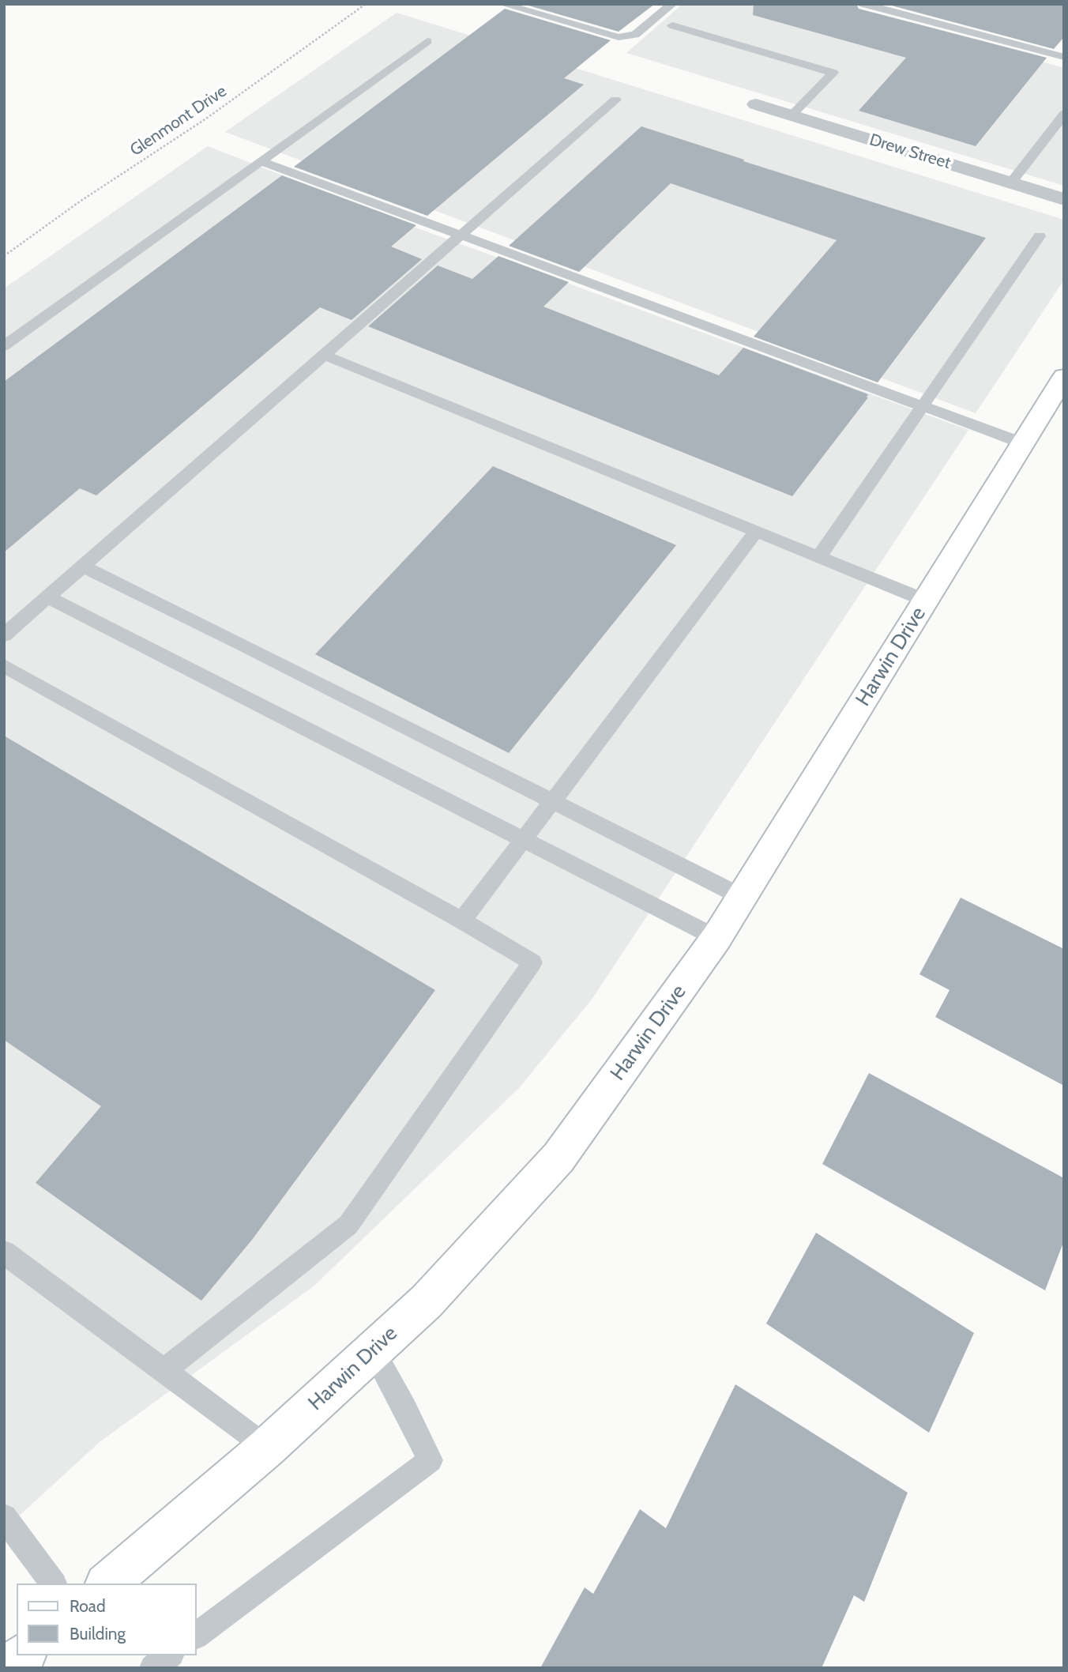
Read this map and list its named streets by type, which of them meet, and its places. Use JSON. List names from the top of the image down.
{
  "streets": {
    "main road": ["Harwin Drive"],
    "street": ["Drew Street"],
    "path": ["Glenmont Drive"]
  },
  "legend": ["Road", "Building"]
}
